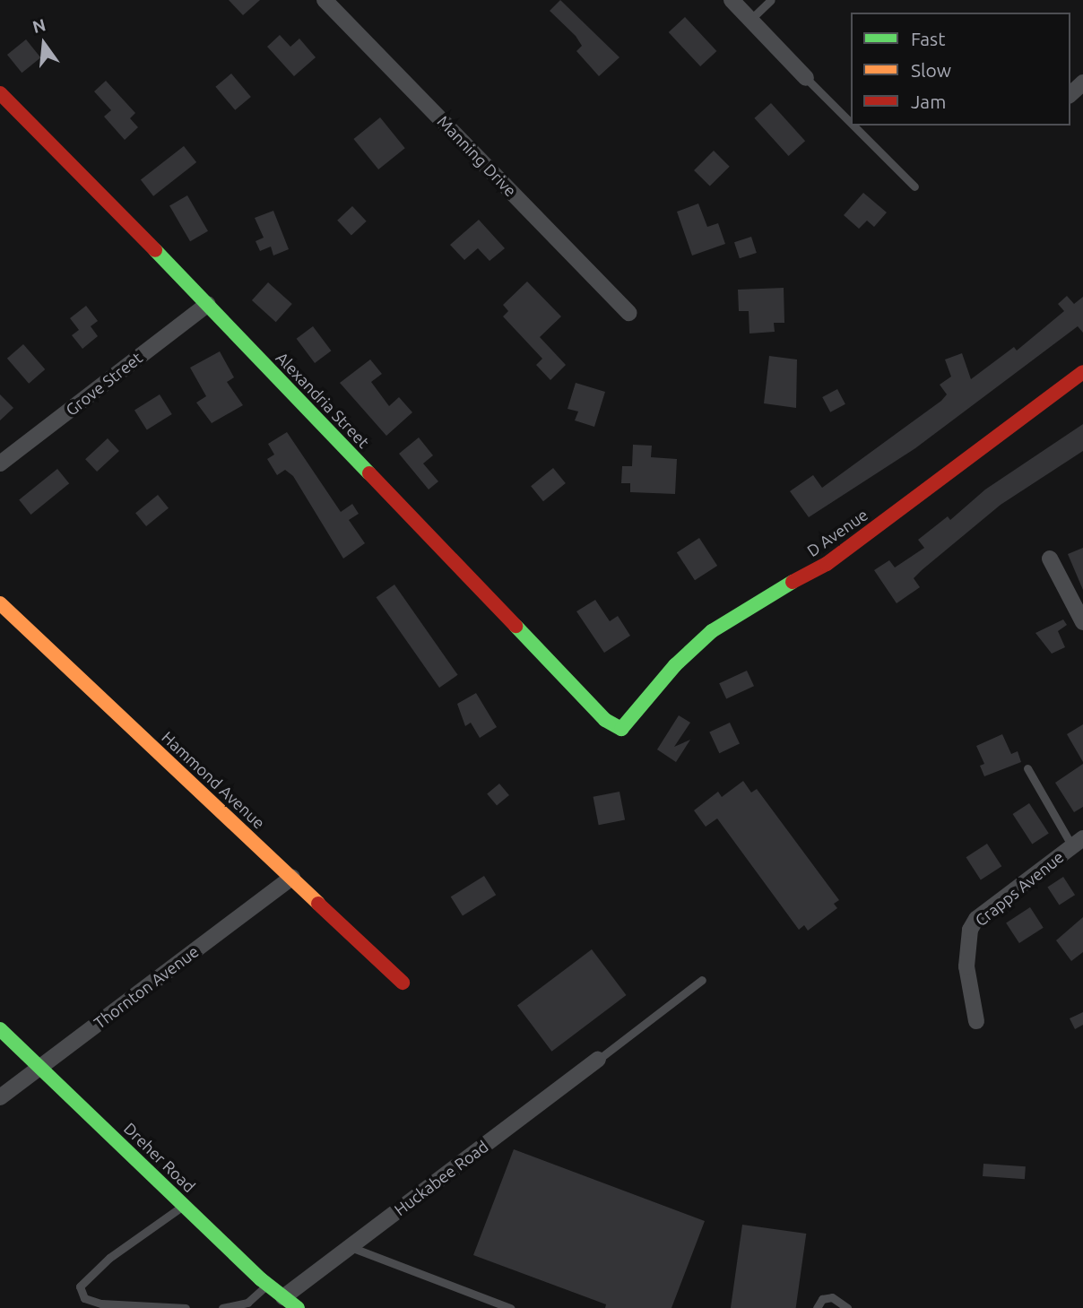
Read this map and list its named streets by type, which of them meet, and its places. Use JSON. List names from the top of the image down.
{
  "streets": {
    "street": [
      "Manning Drive",
      "Grove Street",
      "Alexandria Street",
      "D Avenue",
      "Hammond Avenue",
      "Crapps Avenue",
      "Thornton Avenue",
      "Dreher Road",
      "Huckabee Road"
    ]
  },
  "crossings": [
    ["Grove Street", "Alexandria Street"],
    ["Alexandria Street", "D Avenue"],
    ["Hammond Avenue", "Thornton Avenue"],
    ["Thornton Avenue", "Dreher Road"],
    ["Dreher Road", "Huckabee Road"]
  ],
  "legend": ["Fast", "Slow", "Jam"],
  "north": "top"
}
